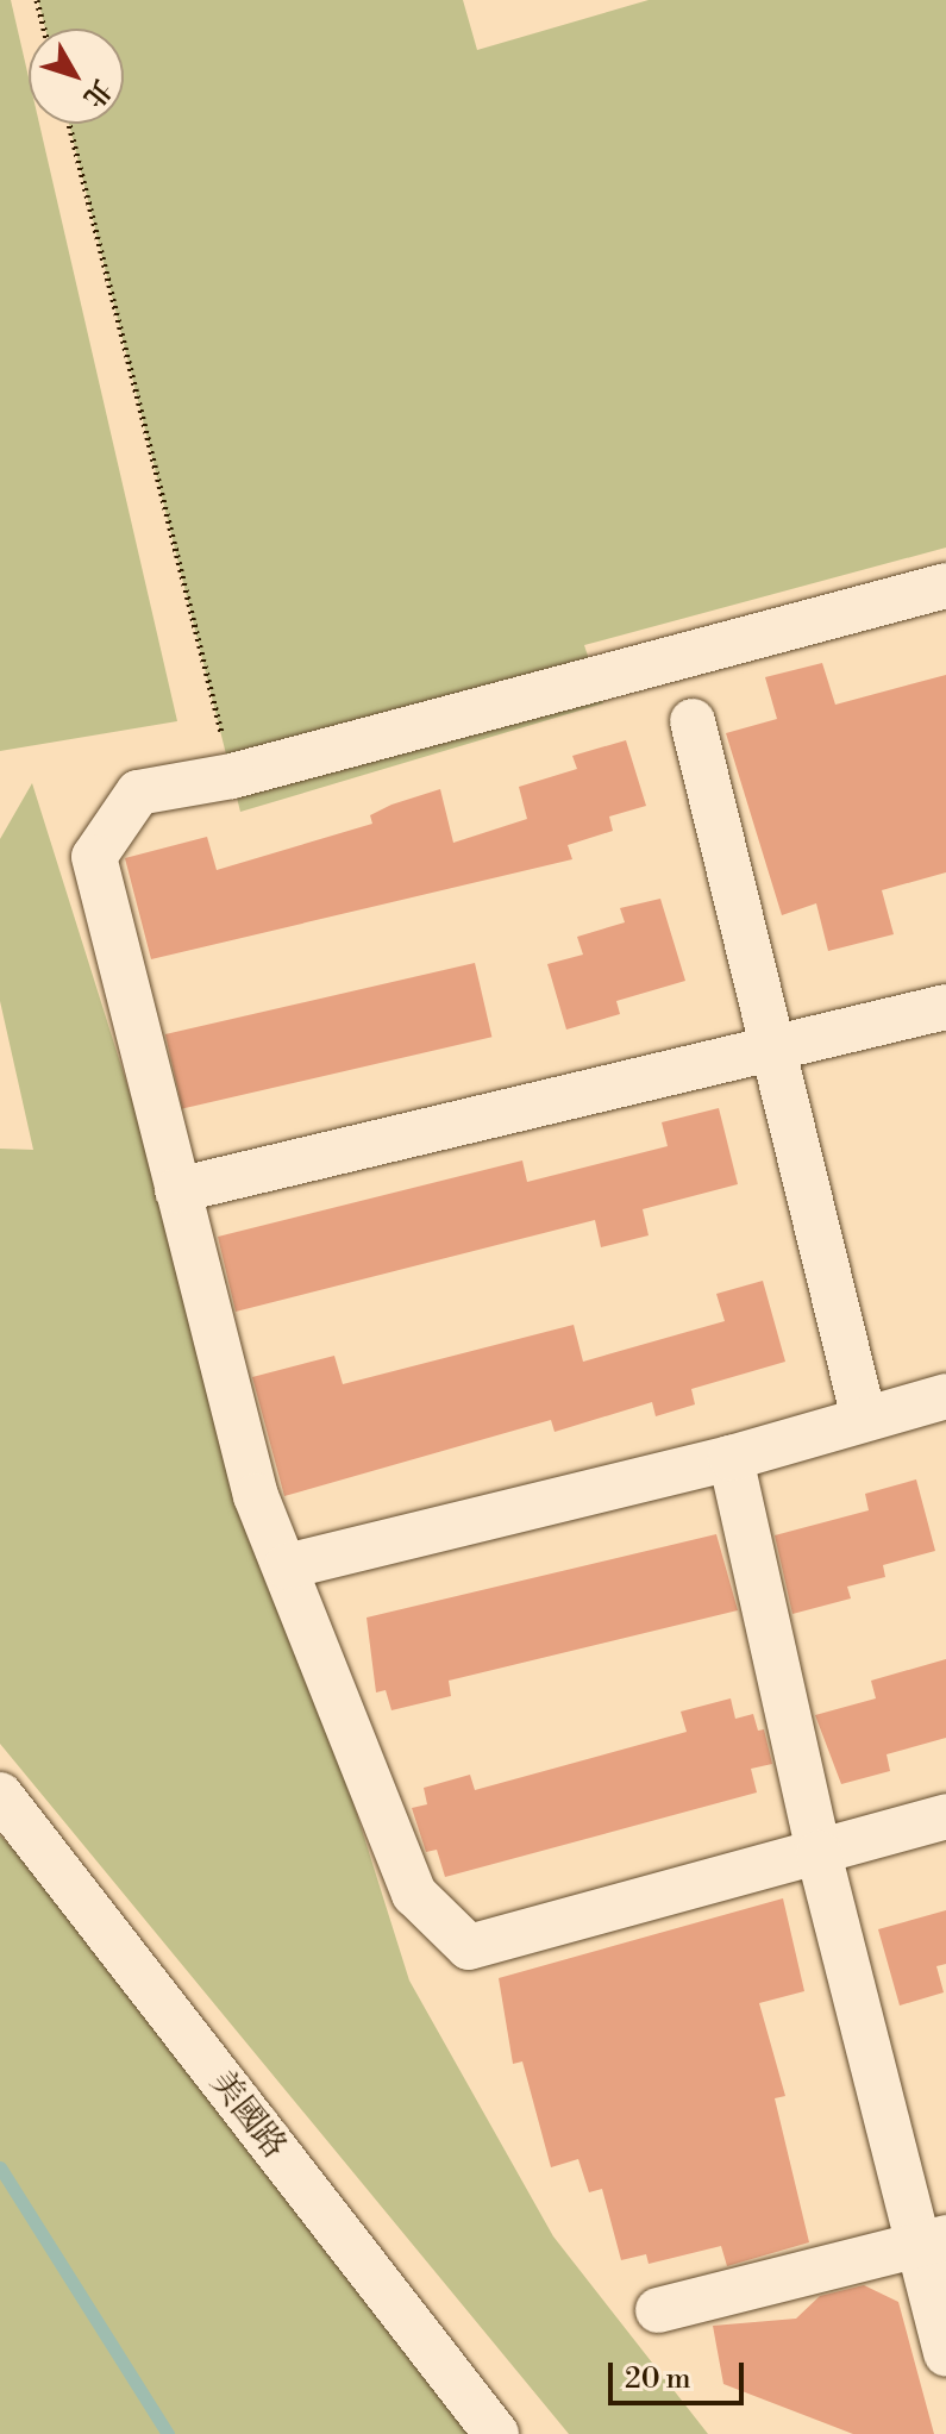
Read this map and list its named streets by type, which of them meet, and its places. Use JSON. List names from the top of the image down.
{
  "streets": {
    "street": ["美國路"]
  },
  "scale_bar": "20 m",
  "north": "bottom right"
}
